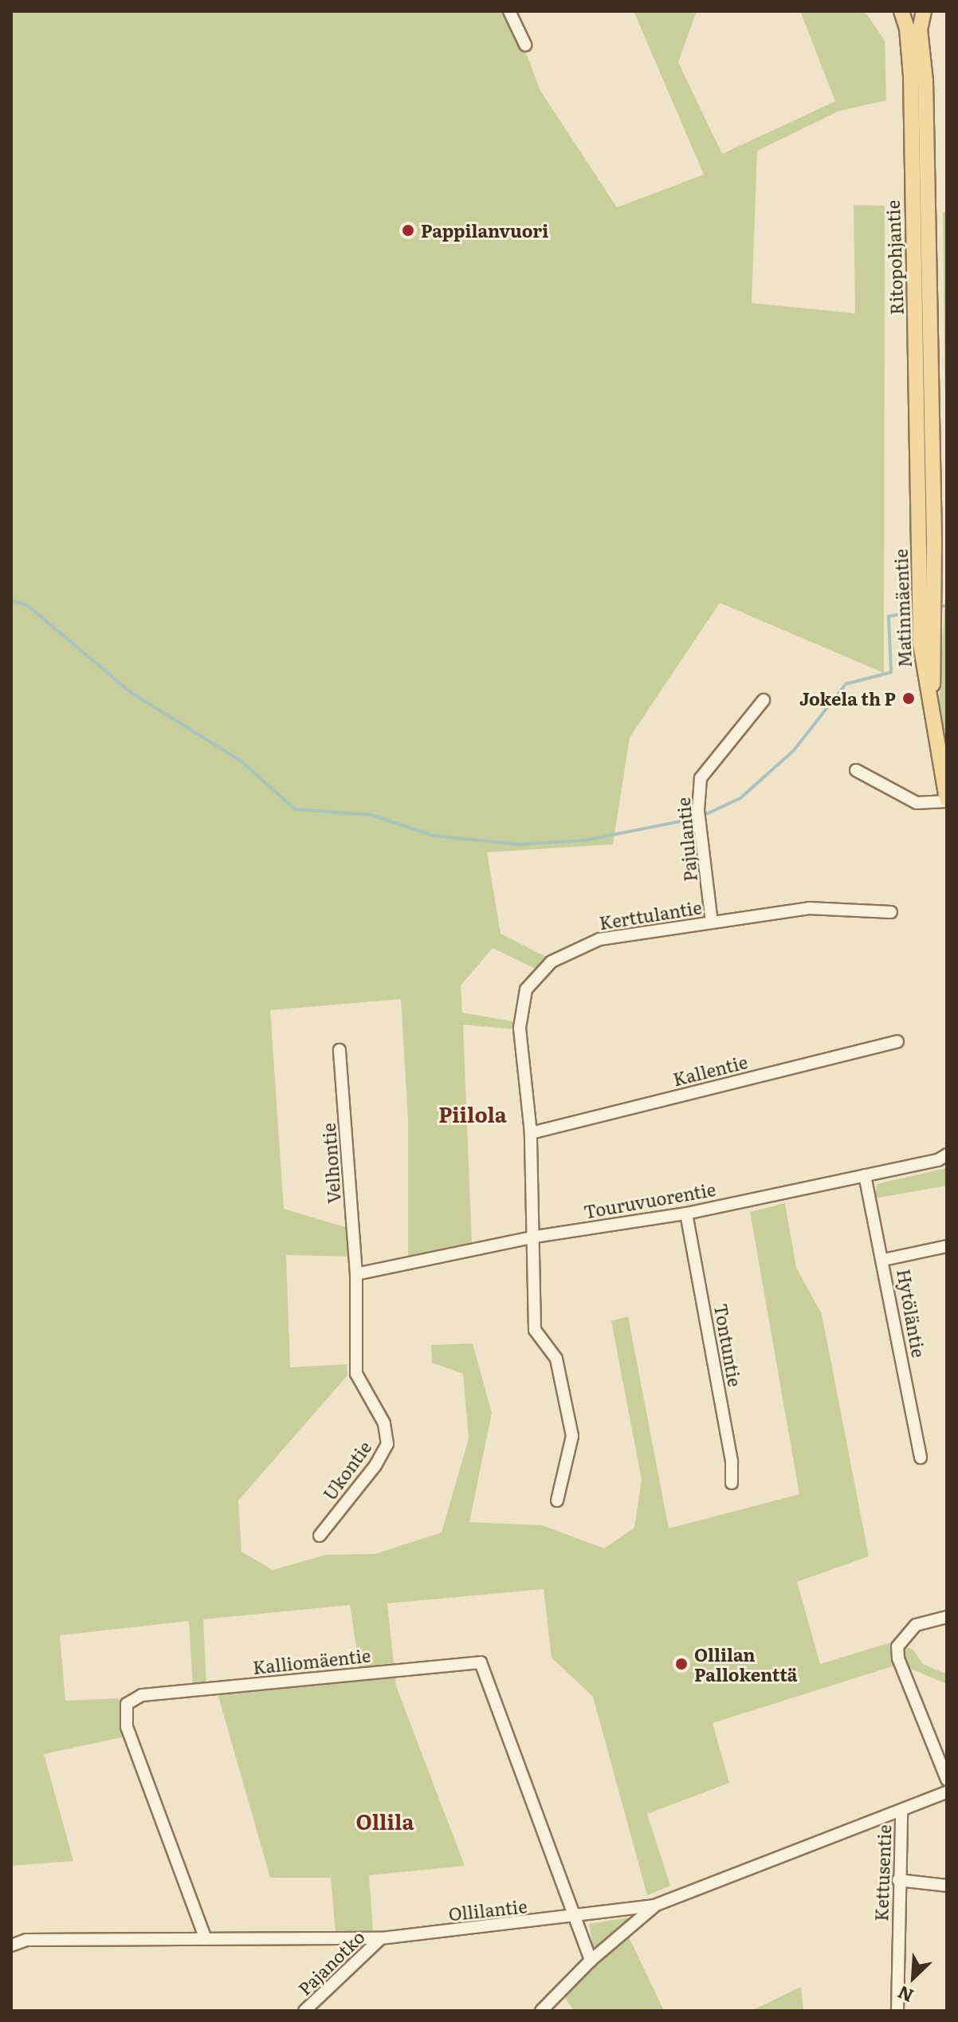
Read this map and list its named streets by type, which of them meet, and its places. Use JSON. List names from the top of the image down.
{
  "streets": {
    "main road": ["Ritopohjantie", "Matinmäentie"],
    "street": [
      "Pajulantie",
      "Kerttulantie",
      "Kallentie",
      "Velhontie",
      "Touruvuorentie",
      "Hytöläntie",
      "Tontuntie",
      "Ukontie",
      "Kalliomäentie",
      "Kettusentie",
      "Ollilantie",
      "Pajanotko"
    ]
  },
  "crossings": [
    ["Ritopohjantie", "Matinmäentie"],
    ["Pajulantie", "Kerttulantie"],
    ["Kerttulantie", "Kallentie"],
    ["Kerttulantie", "Touruvuorentie"],
    ["Velhontie", "Touruvuorentie"],
    ["Velhontie", "Ukontie"],
    ["Touruvuorentie", "Hytöläntie"],
    ["Touruvuorentie", "Tontuntie"],
    ["Touruvuorentie", "Ukontie"],
    ["Kalliomäentie", "Ollilantie"],
    ["Kettusentie", "Ollilantie"],
    ["Ollilantie", "Pajanotko"]
  ],
  "districts": ["Piilola", "Ollila"],
  "places": ["Pappilanvuori", "Jokela th P", "Ollilan Pallokenttä"],
  "north": "bottom left"
}
